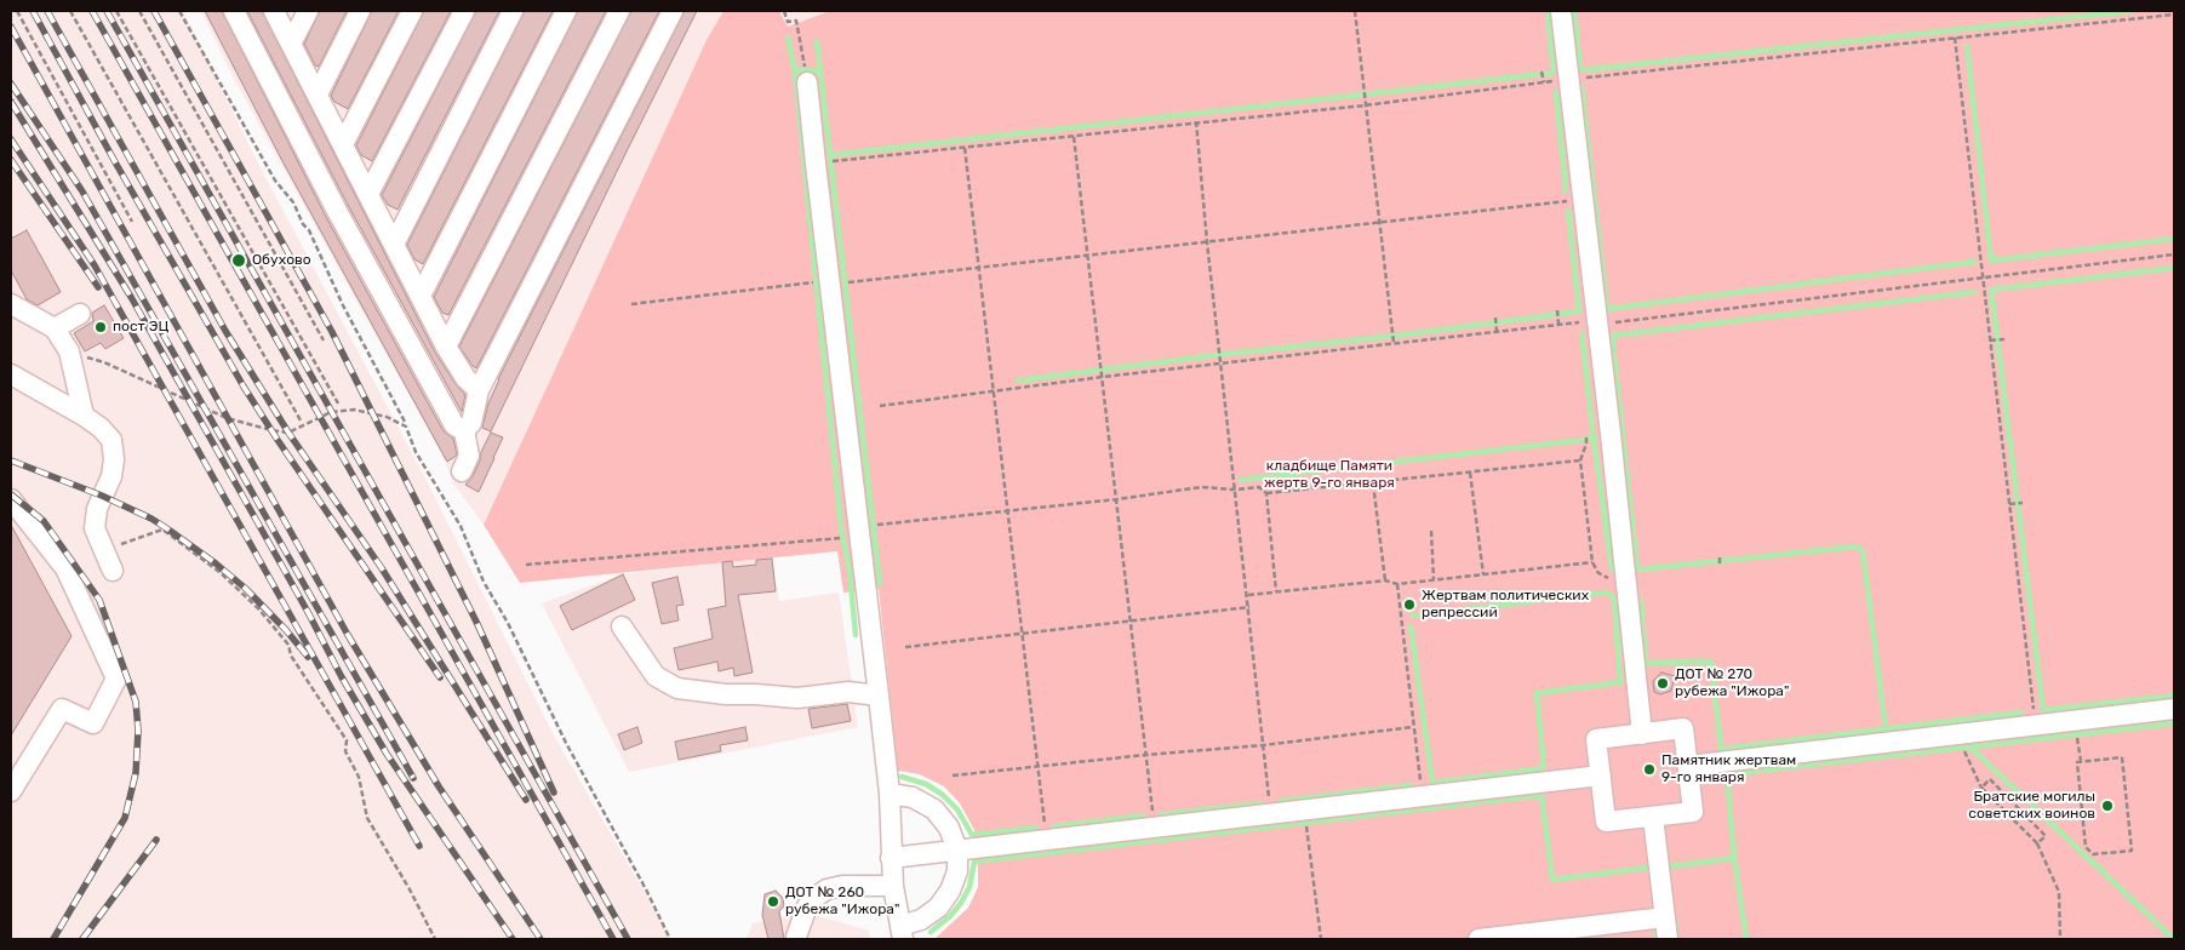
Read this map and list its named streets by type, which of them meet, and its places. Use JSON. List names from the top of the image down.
{
  "parks": ["кладбище Памяти жертв 9-го января"],
  "places": [
    "Обухово",
    "пост ЭЦ",
    "Жертвам политических репрессий",
    "ДОТ № 270 рубежа \"Ижора\"",
    "Памятник жертвам 9-го января",
    "Братские могилы советских воинов",
    "ДОТ № 260 рубежа \"Ижора\""
  ]
}
